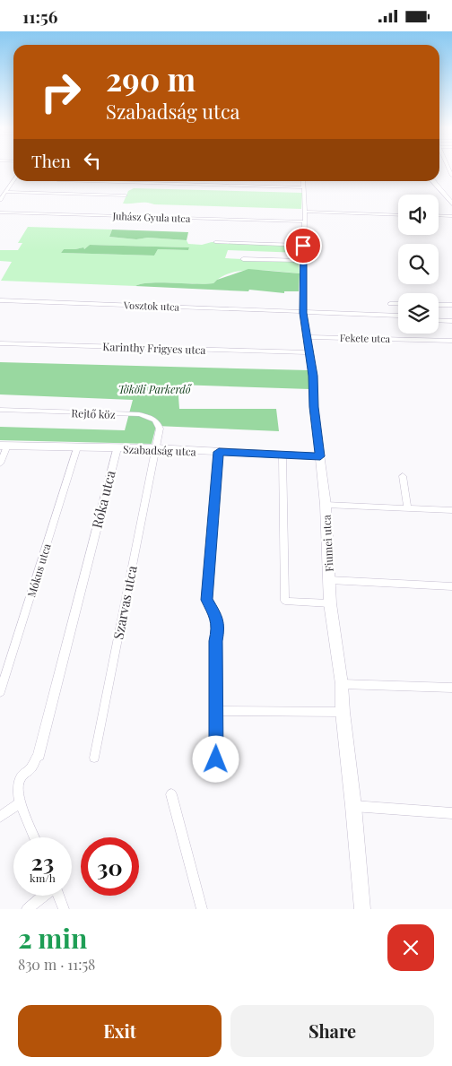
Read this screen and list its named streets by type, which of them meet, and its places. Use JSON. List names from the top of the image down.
{
  "streets": {
    "street": [
      "Juhász Gyula utca",
      "Vosztok utca",
      "Fekete utca",
      "Karinthy Frigyes utca",
      "Rejtő köz",
      "Szabadság utca",
      "Róka utca",
      "Fiumei utca",
      "Mókus utca",
      "Szarvas utca"
    ]
  },
  "crossings": [
    ["Juhász Gyula utca", "Fiumei utca"],
    ["Vosztok utca", "Fiumei utca"],
    ["Fekete utca", "Fiumei utca"],
    ["Karinthy Frigyes utca", "Fiumei utca"],
    ["Rejtő köz", "Szabadság utca"],
    ["Rejtő köz", "Szarvas utca"],
    ["Szabadság utca", "Róka utca"],
    ["Szabadság utca", "Fiumei utca"],
    ["Szabadság utca", "Mókus utca"],
    ["Szabadság utca", "Szarvas utca"]
  ],
  "parks": ["Tököli Parkerdő"],
  "page": {
    "status": "11:56",
    "turn": ["290 m", "Szabadság utca"],
    "then": "Then",
    "speed": "23 km/h",
    "limit": "30",
    "heading": ["2 min", "830 m · 11:58"],
    "buttons": ["Exit", "Share"]
  }
}
